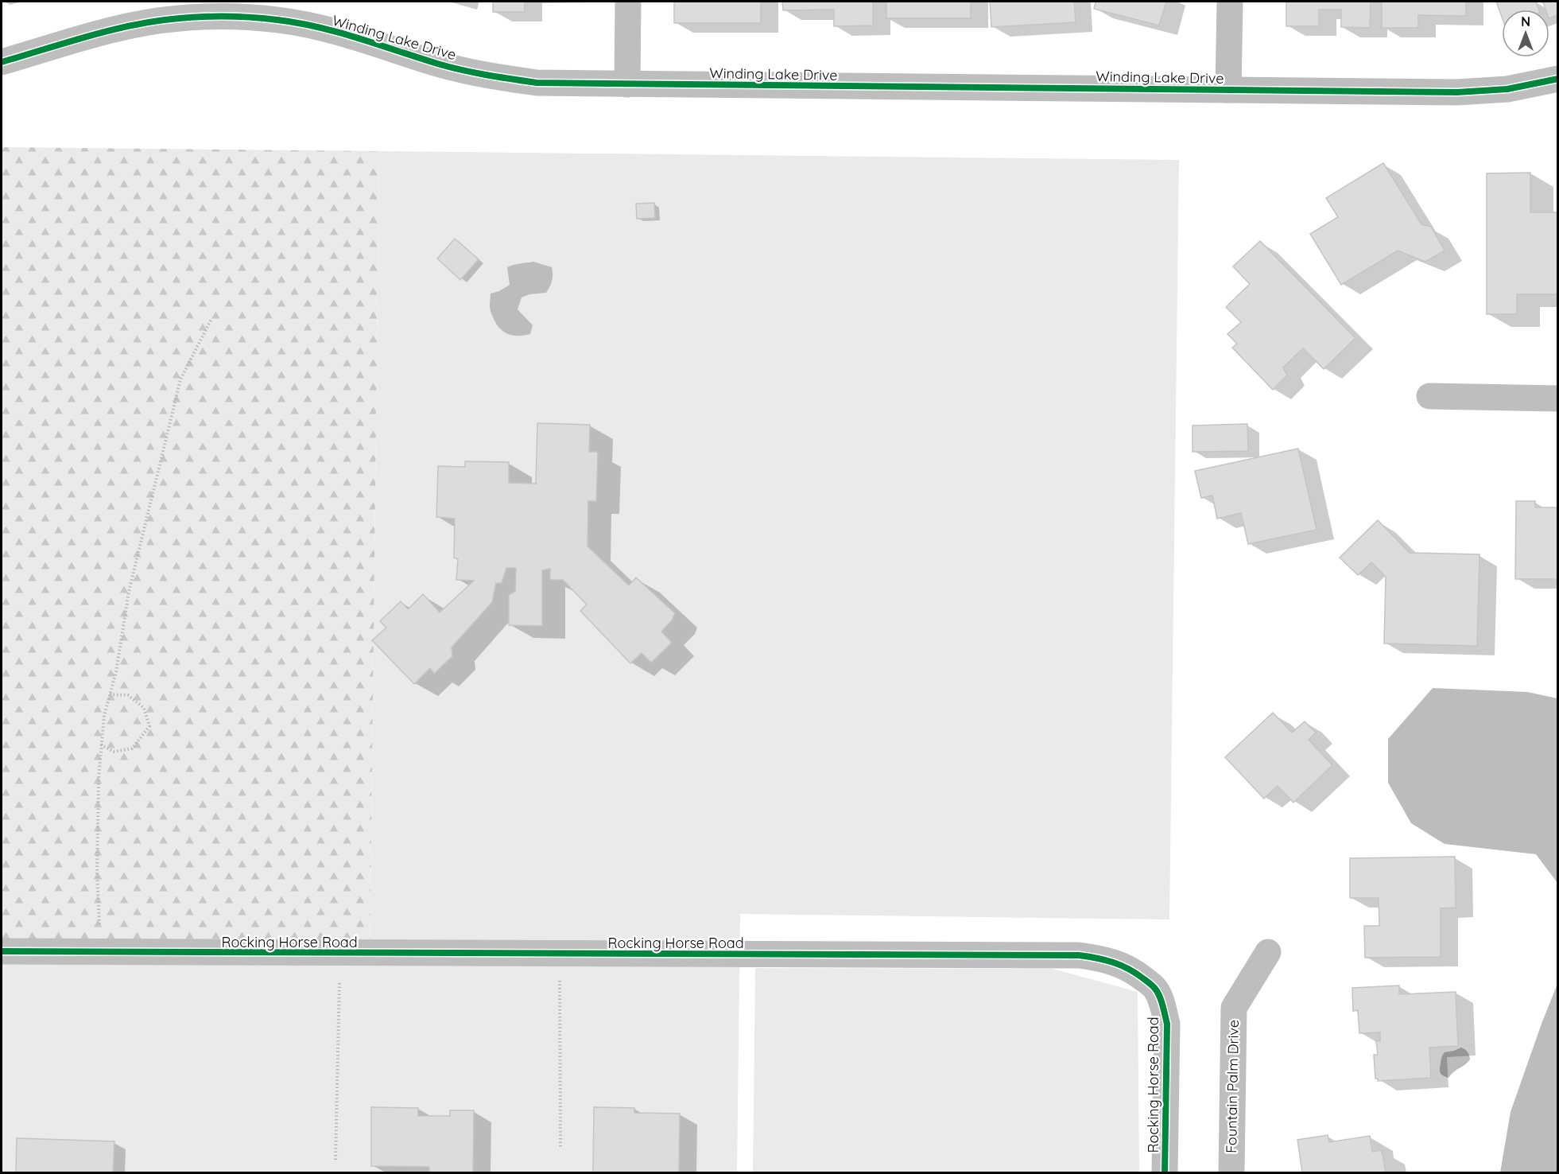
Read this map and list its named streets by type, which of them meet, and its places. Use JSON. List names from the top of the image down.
{
  "streets": {
    "street": ["Winding Lake Drive", "Rocking Horse Road", "Fountain Palm Drive"]
  },
  "north": "top"
}
